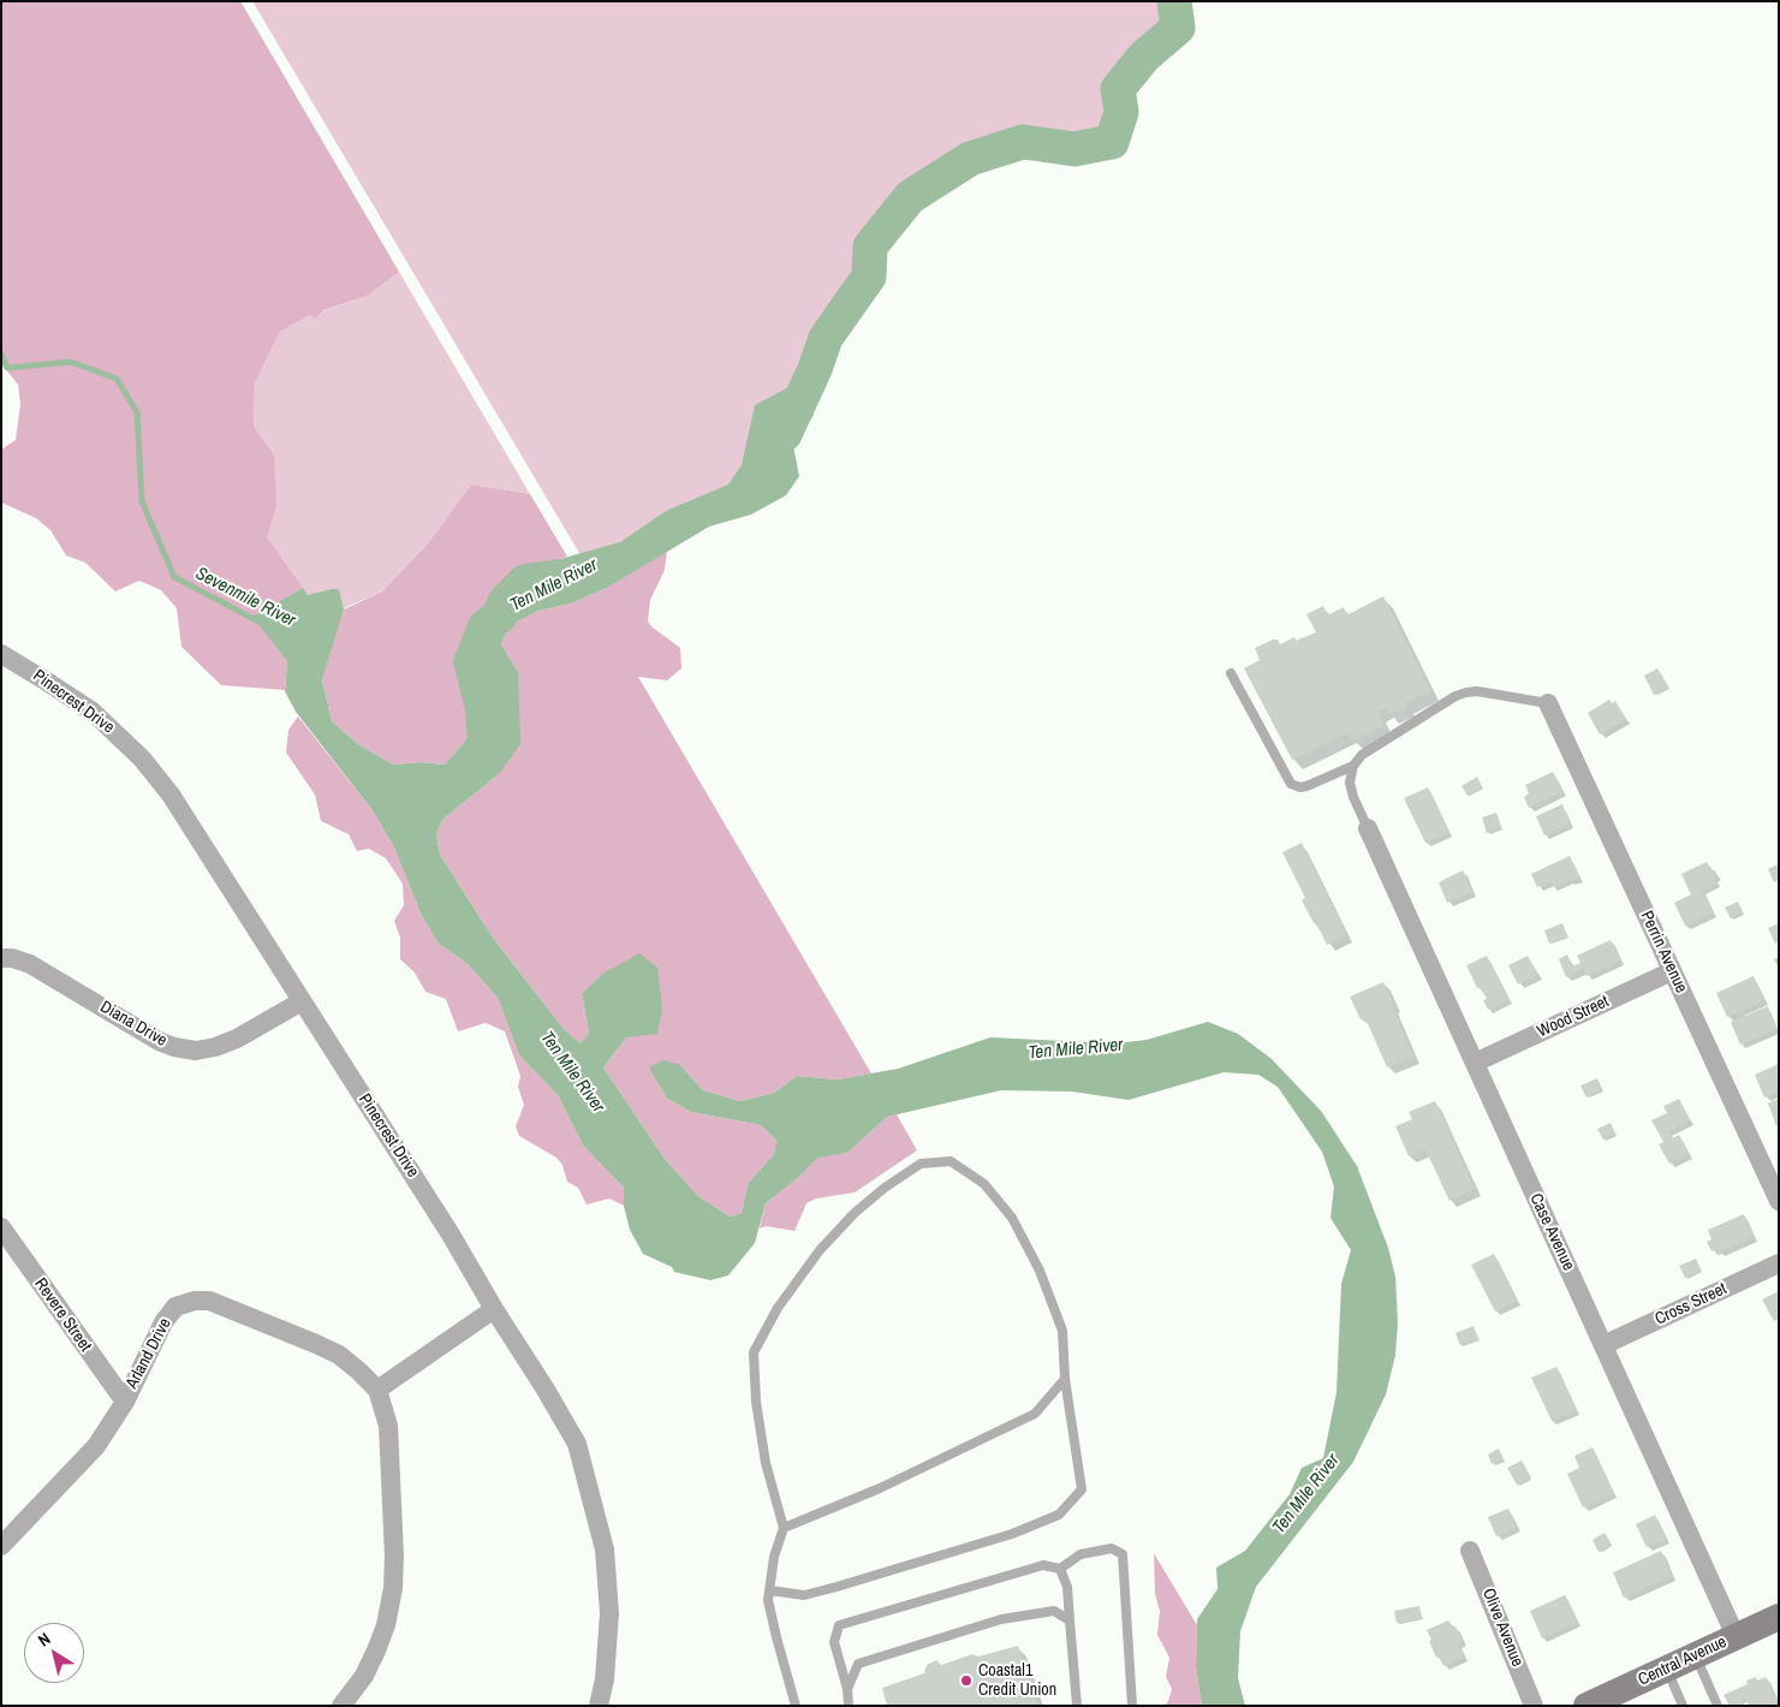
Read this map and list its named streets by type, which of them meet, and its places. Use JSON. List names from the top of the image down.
{
  "streets": {
    "main road": ["Central Avenue"],
    "street": [
      "Pinecrest Drive",
      "Perrin Avenue",
      "Wood Street",
      "Diana Drive",
      "Case Avenue",
      "Cross Street",
      "Revere Street",
      "Arland Drive",
      "Olive Avenue"
    ]
  },
  "crossings": [
    ["Pinecrest Drive", "Diana Drive"],
    ["Perrin Avenue", "Wood Street"],
    ["Wood Street", "Case Avenue"],
    ["Case Avenue", "Cross Street"],
    ["Case Avenue", "Central Avenue"],
    ["Revere Street", "Arland Drive"]
  ],
  "water": ["Ten Mile River", "Sevenmile River"],
  "places": ["Coastal1 Credit Union"],
  "north": "top left"
}
